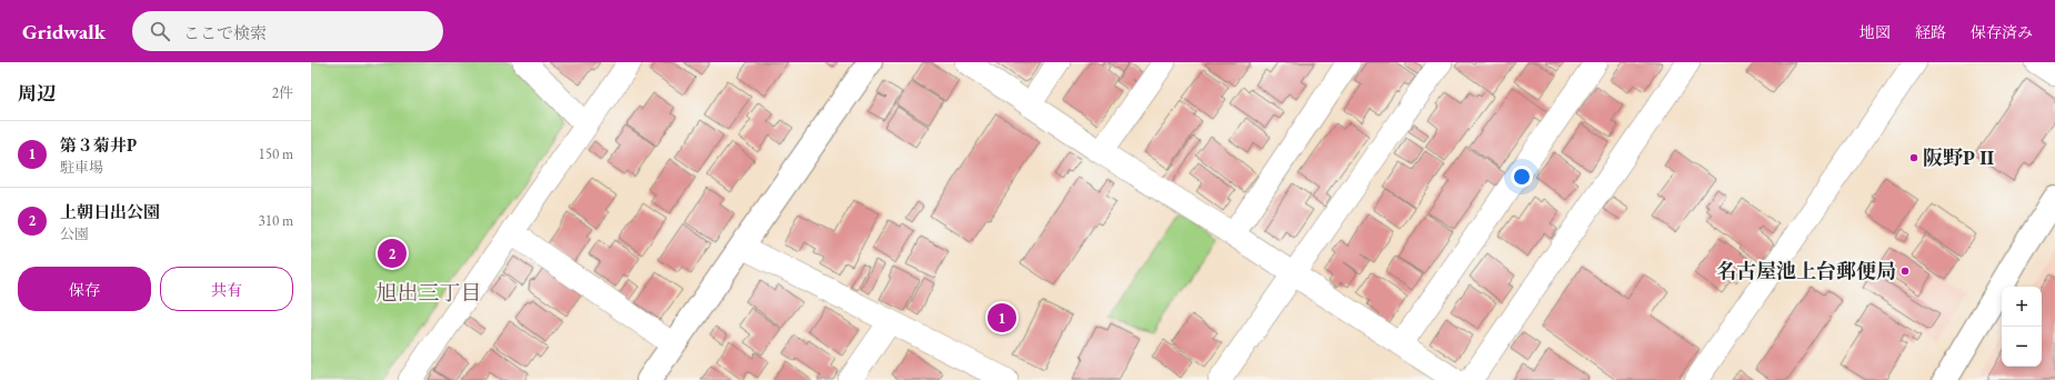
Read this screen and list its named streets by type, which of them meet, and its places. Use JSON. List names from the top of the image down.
{
  "districts": ["旭出三丁目"],
  "places": ["阪野P Ⅱ", "名古屋池上台郵便局"],
  "page": {
    "header": "Gridwalk",
    "search": "ここで検索",
    "nav": ["地図", "経路", "保存済み"],
    "heading": ["周辺", "2件"],
    "list": [
      {
        "mark": "1",
        "name": "第３菊井P",
        "note": "駐車場",
        "value": "150 m"
      },
      {
        "mark": "2",
        "name": "上朝日出公園",
        "note": "公園",
        "value": "310 m"
      }
    ],
    "pins": ["2", "1"],
    "buttons": ["保存", "共有"],
    "map_buttons": ["+", "−"]
  }
}
